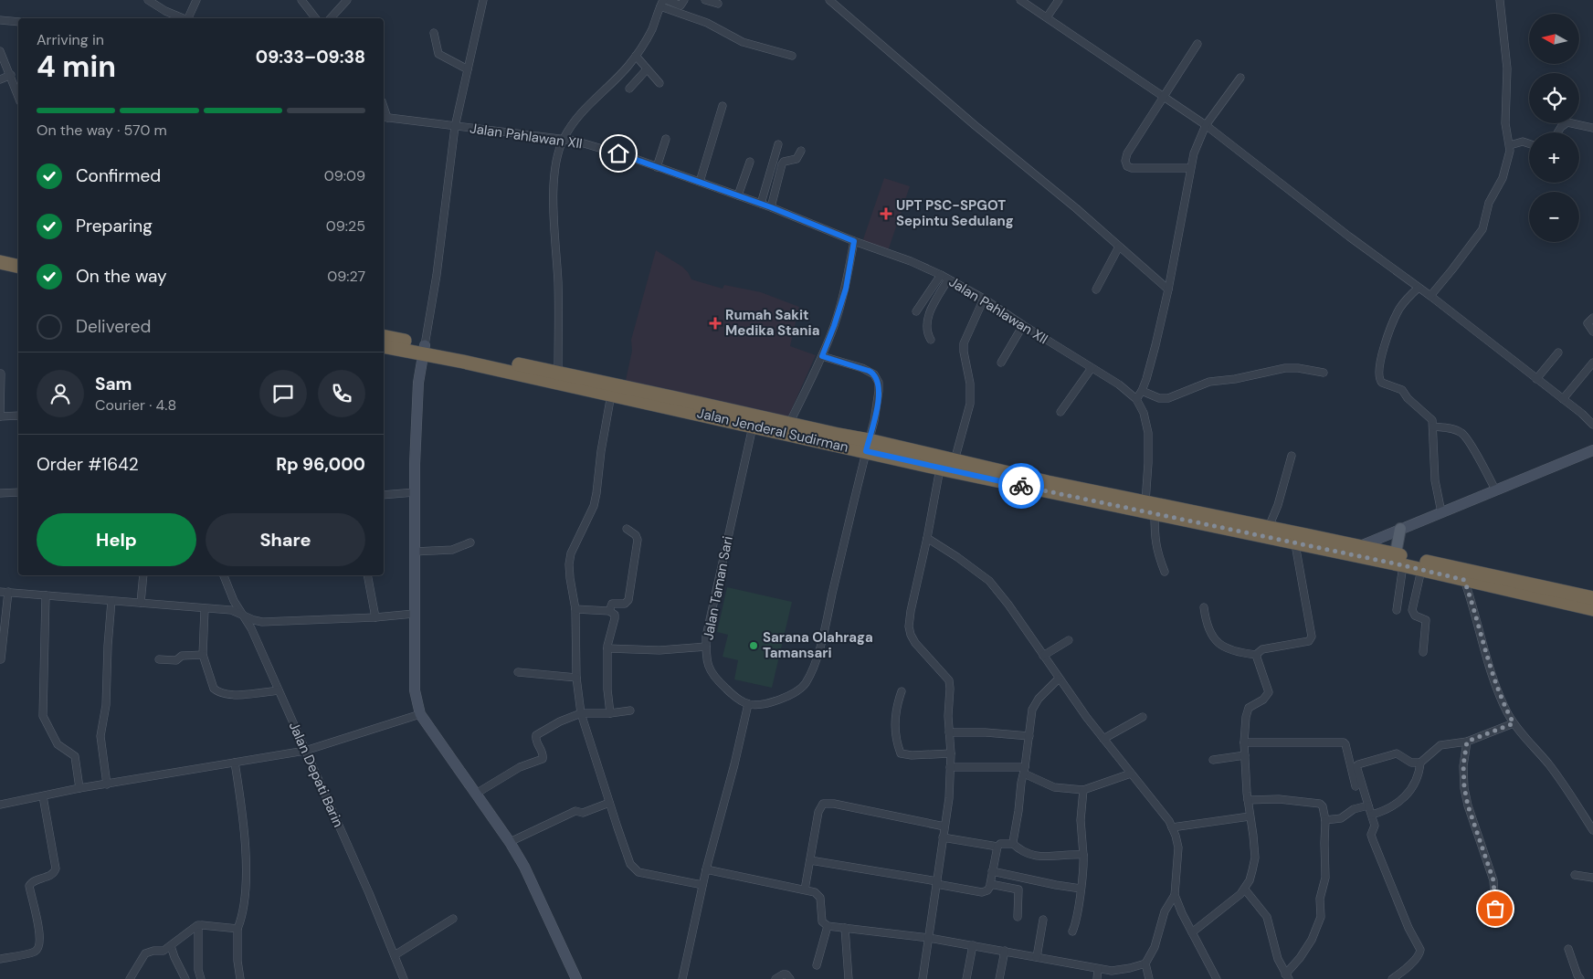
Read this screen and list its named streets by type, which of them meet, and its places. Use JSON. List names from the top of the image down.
{
  "streets": {
    "highway": ["Jalan Jenderal Sudirman"],
    "street": ["Jalan Pahlawan XII", "Jalan Taman Sari", "Jalan Depati Barin"]
  },
  "crossings": [
    ["Jalan Pahlawan XII", "Jalan Jenderal Sudirman"],
    ["Jalan Jenderal Sudirman", "Jalan Taman Sari"]
  ],
  "places": {
    "health": ["UPT PSC-SPGOT Sepintu Sedulang", "Rumah Sakit Medika Stania"],
    "other": ["Sarana Olahraga Tamansari"]
  },
  "north": "left",
  "page": {
    "map_buttons": ["+", "−"],
    "heading": ["4 min", "Arriving in", "09:33–09:38"],
    "panel": [
      "Sam",
      "Courier · 4.8",
      "Order #1642",
      "Rp 96,000"
    ],
    "bar": "On the way · 570 m",
    "list": [
      ["Confirmed", "09:09"],
      ["Preparing", "09:25"],
      ["On the way", "09:27"],
      "Delivered"
    ],
    "buttons": ["Help", "Share"]
  }
}
